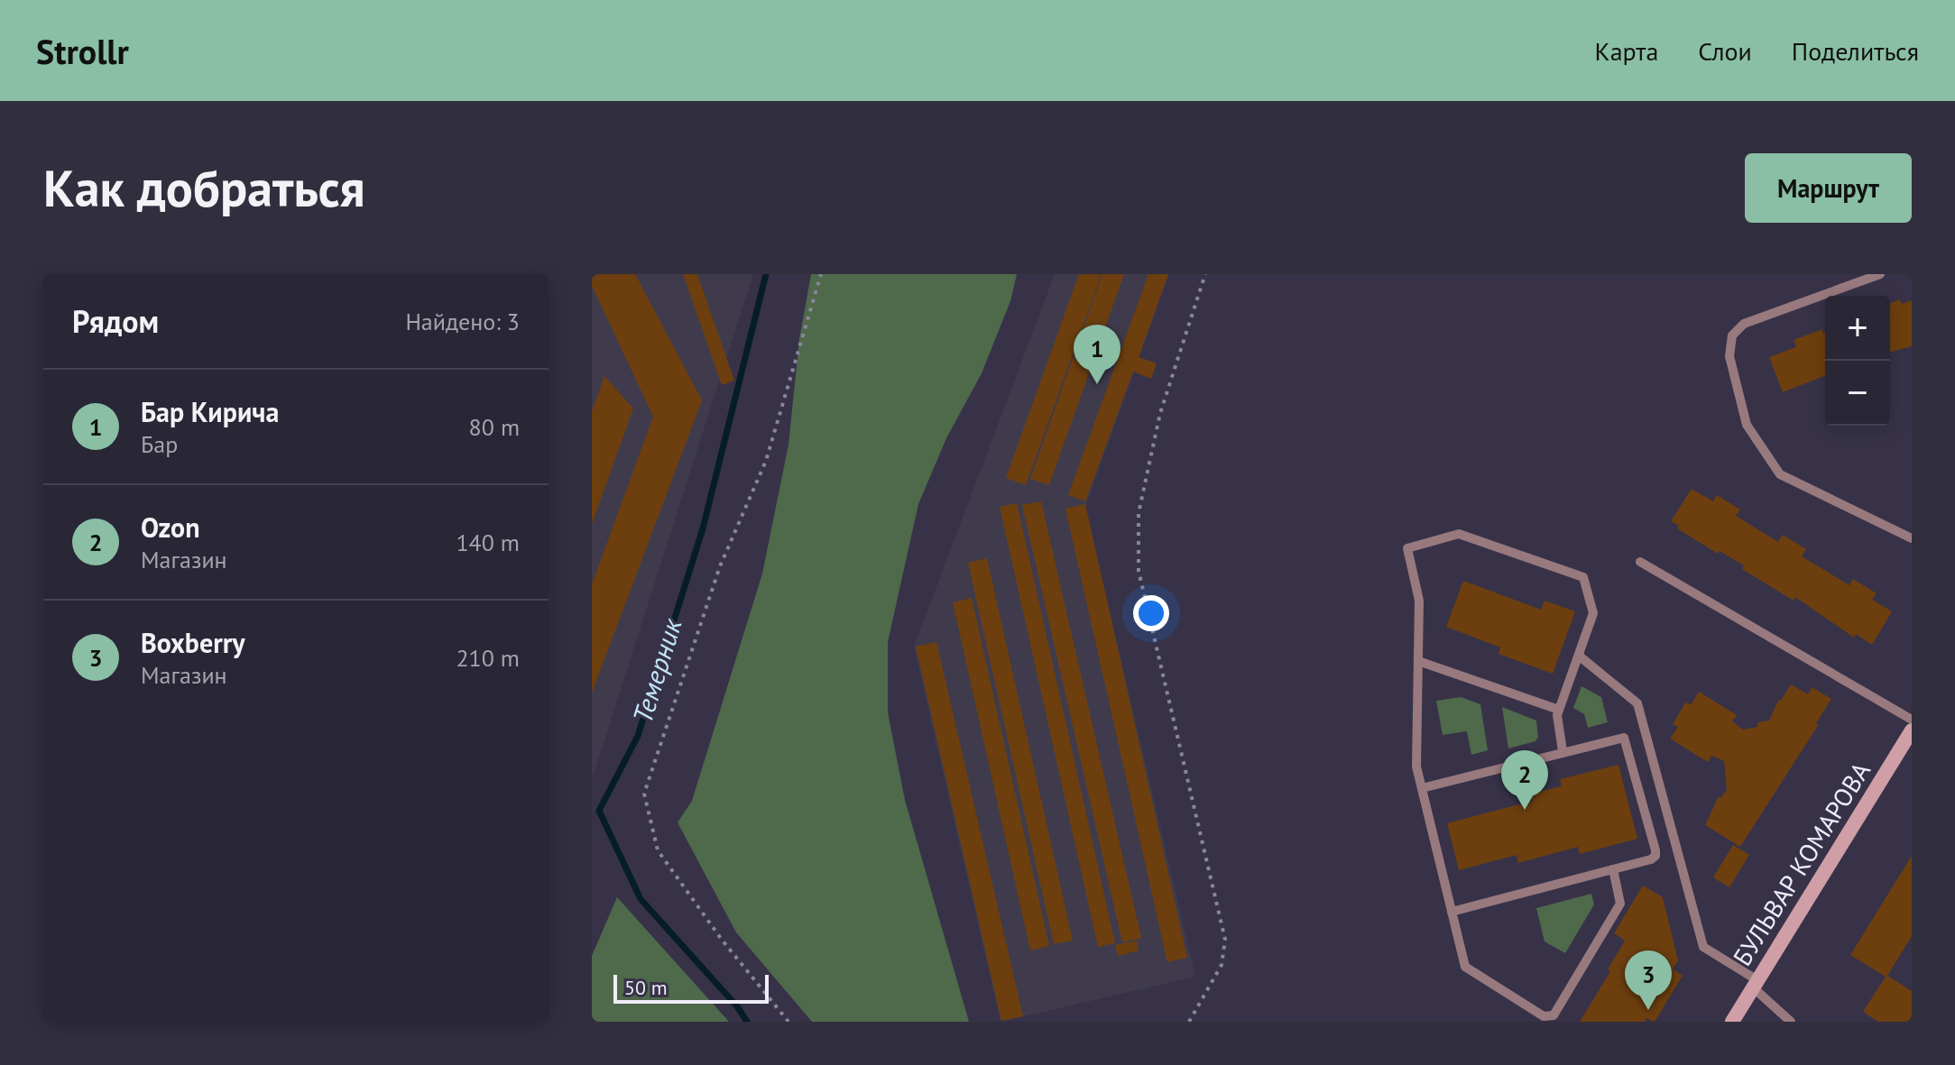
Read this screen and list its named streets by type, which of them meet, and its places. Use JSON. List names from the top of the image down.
{
  "streets": {
    "street": ["БУЛЬВАР КОМАРОВА"]
  },
  "water": ["Темерник"],
  "scale_bar": "50 m",
  "page": {
    "header": "Strollr",
    "nav": ["Карта", "Слои", "Поделиться"],
    "buttons": "Маршрут",
    "title": "Как добраться",
    "heading": ["Рядом", "Найдено: 3"],
    "map_buttons": ["+", "−"],
    "pins": ["1", "2", "3"],
    "list": [
      {
        "mark": "1",
        "name": "Бар Кирича",
        "note": "Бар",
        "value": "80 m"
      },
      {
        "mark": "2",
        "name": "Ozon",
        "note": "Магазин",
        "value": "140 m"
      },
      {
        "mark": "3",
        "name": "Boxberry",
        "note": "Магазин",
        "value": "210 m"
      }
    ],
    "scale": "50 m"
  }
}
